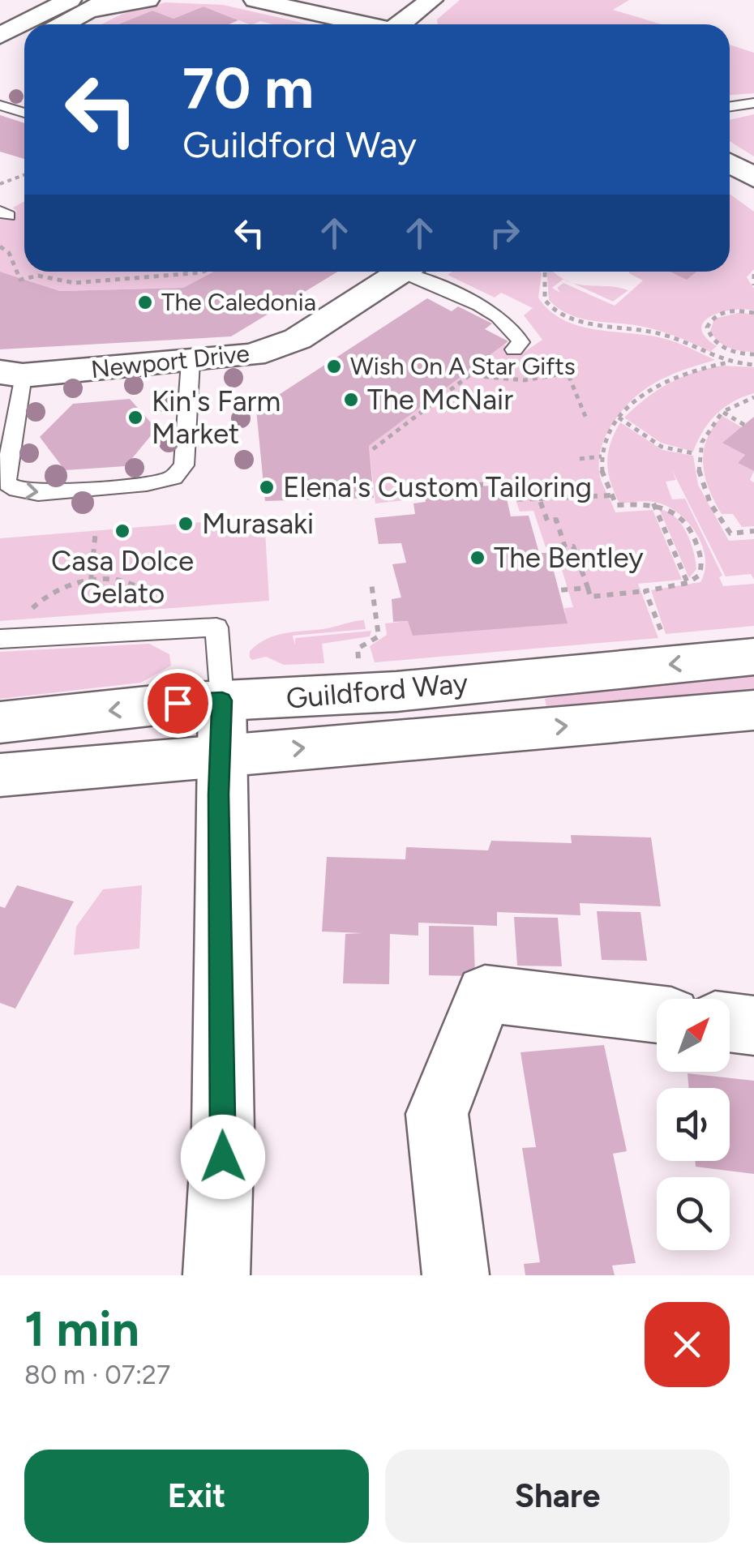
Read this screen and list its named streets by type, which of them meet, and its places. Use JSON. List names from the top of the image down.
{
  "streets": {
    "main road": ["Newport Drive", "Guildford Way"]
  },
  "places": [
    "The Caledonia",
    "Wish On A Star Gifts",
    "The McNair",
    "Kin's Farm Market",
    "Elena's Custom Tailoring",
    "Murasaki",
    "Casa Dolce Gelato",
    "The Bentley"
  ],
  "north": "top right",
  "page": {
    "turn": ["70 m", "Guildford Way"],
    "heading": ["1 min", "80 m · 07:27"],
    "buttons": ["Exit", "Share"]
  }
}
